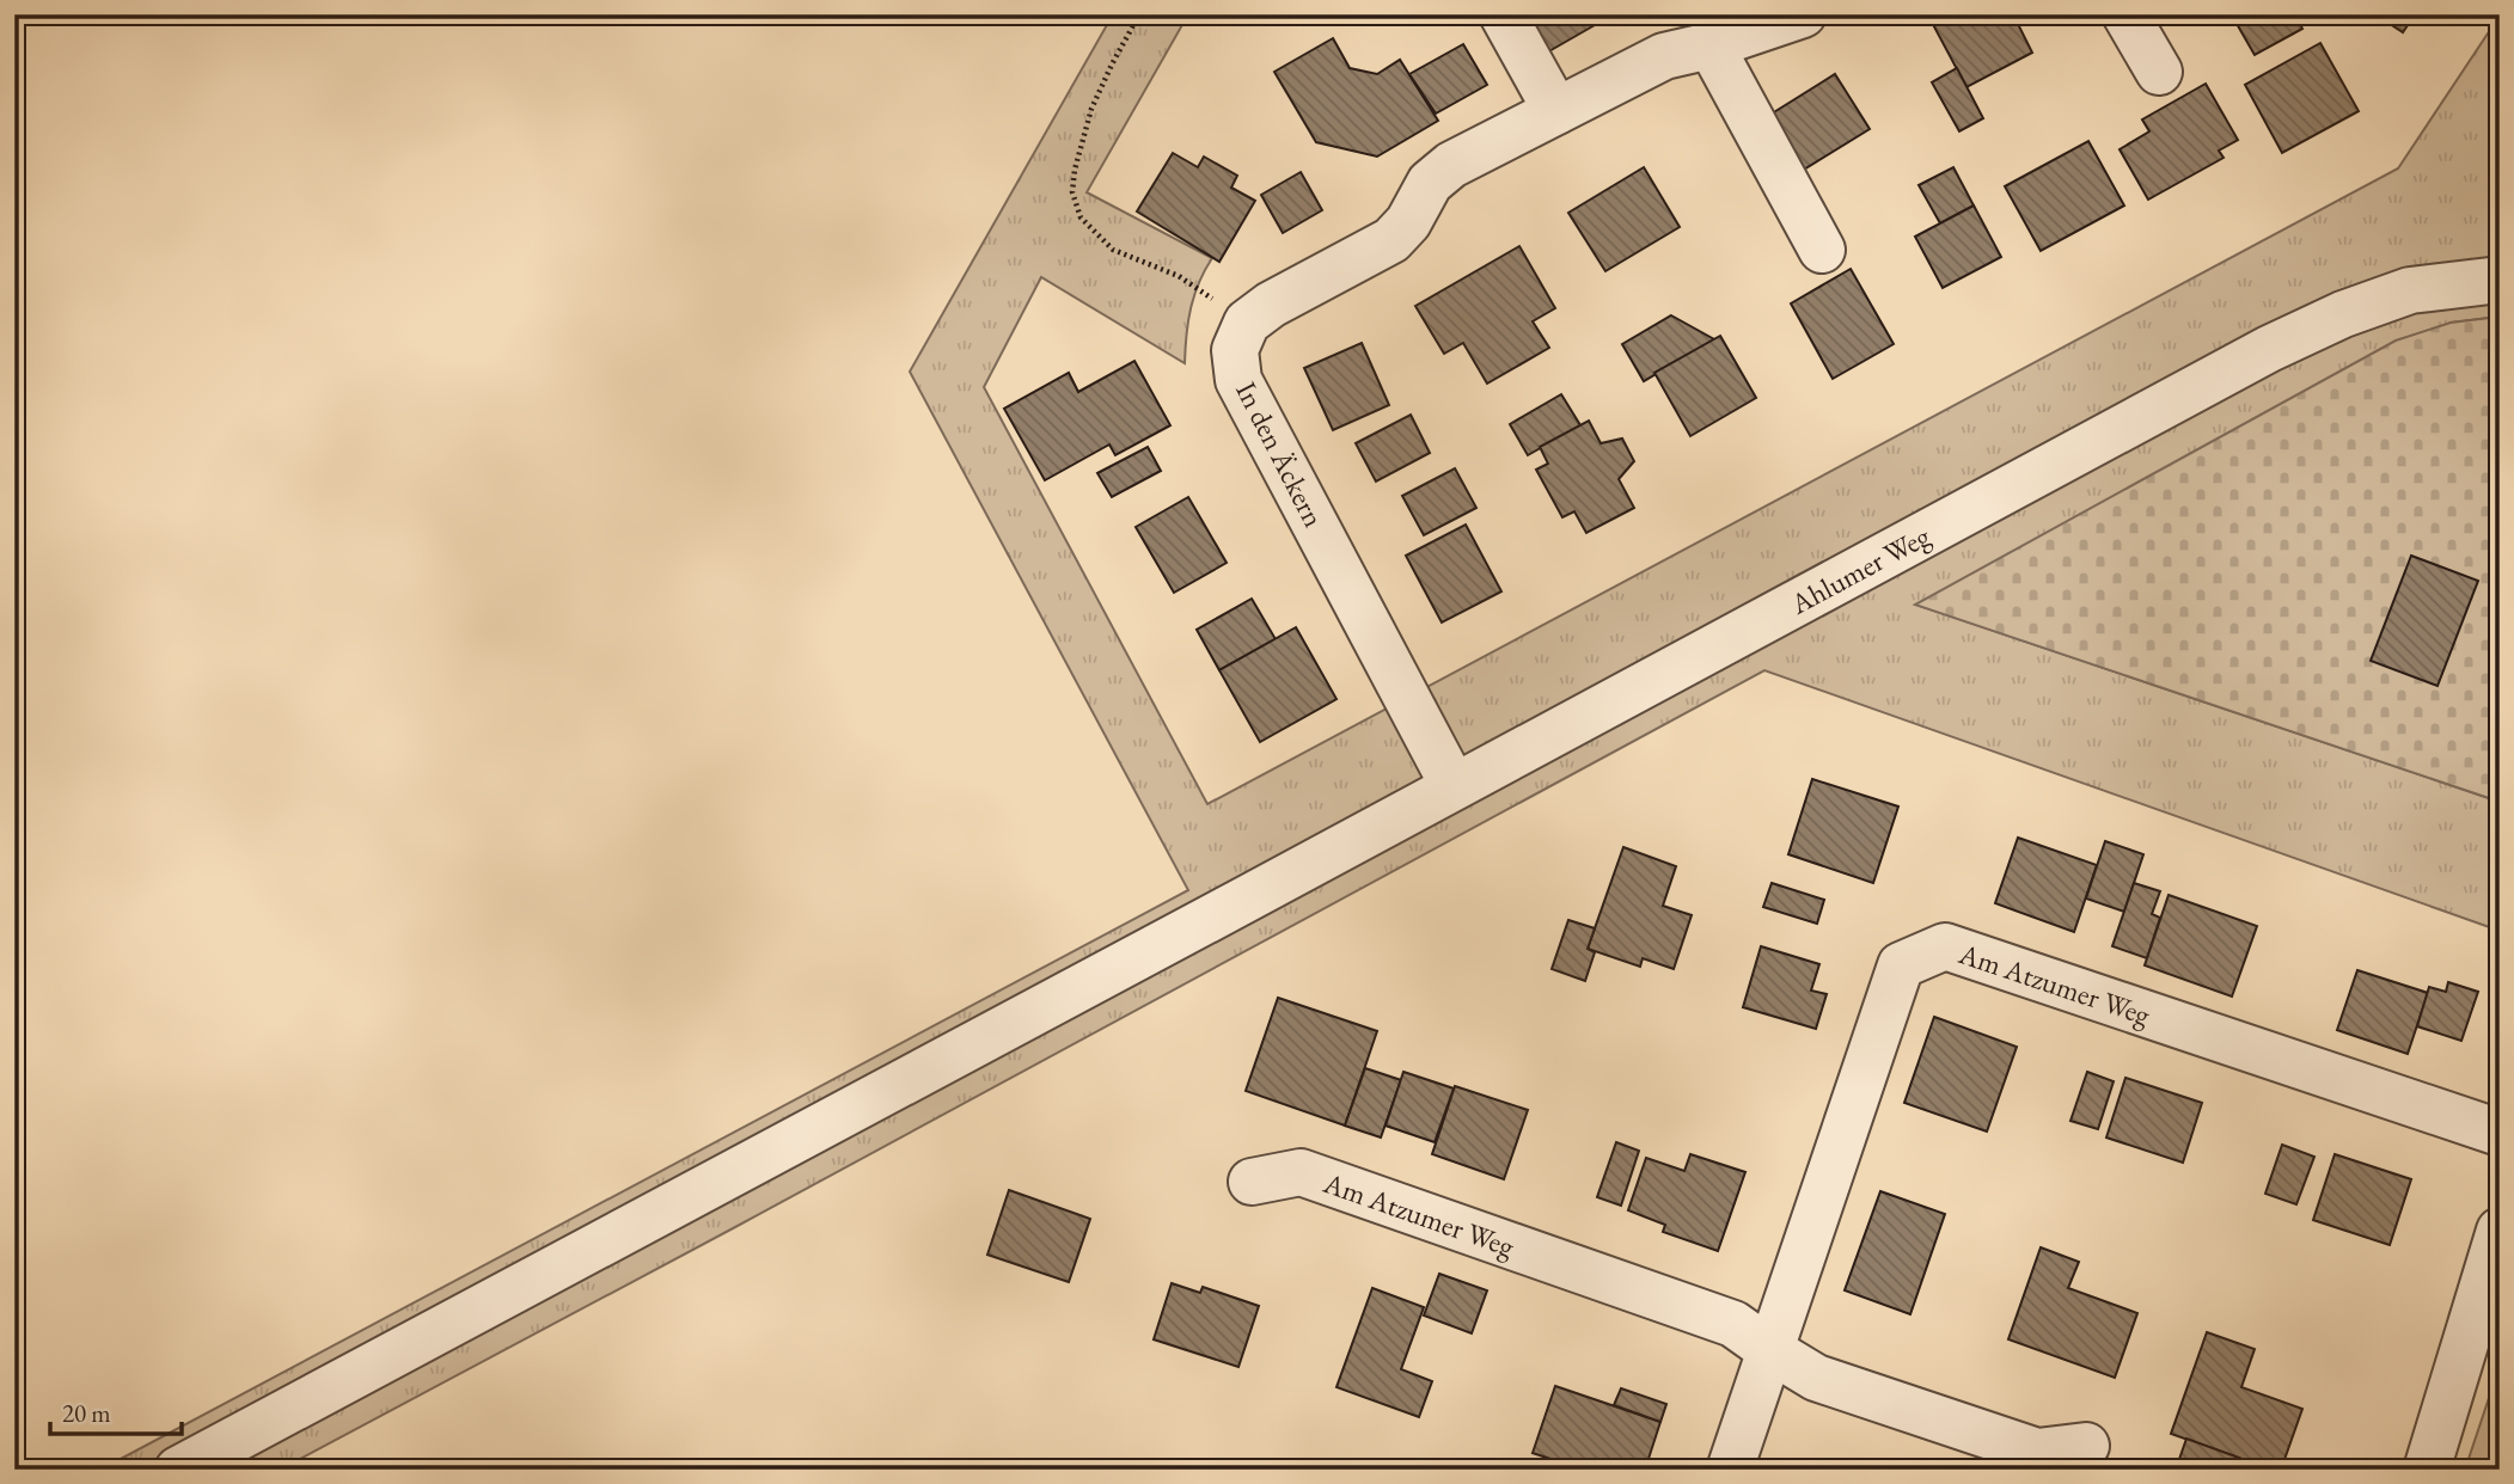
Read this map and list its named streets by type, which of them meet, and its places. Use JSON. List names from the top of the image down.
{
  "streets": {
    "street": ["In den Äckern", "Ahlumer Weg", "Am Atzumer Weg"]
  },
  "crossings": [
    ["In den Äckern", "Ahlumer Weg"]
  ],
  "scale_bar": "20 m"
}
